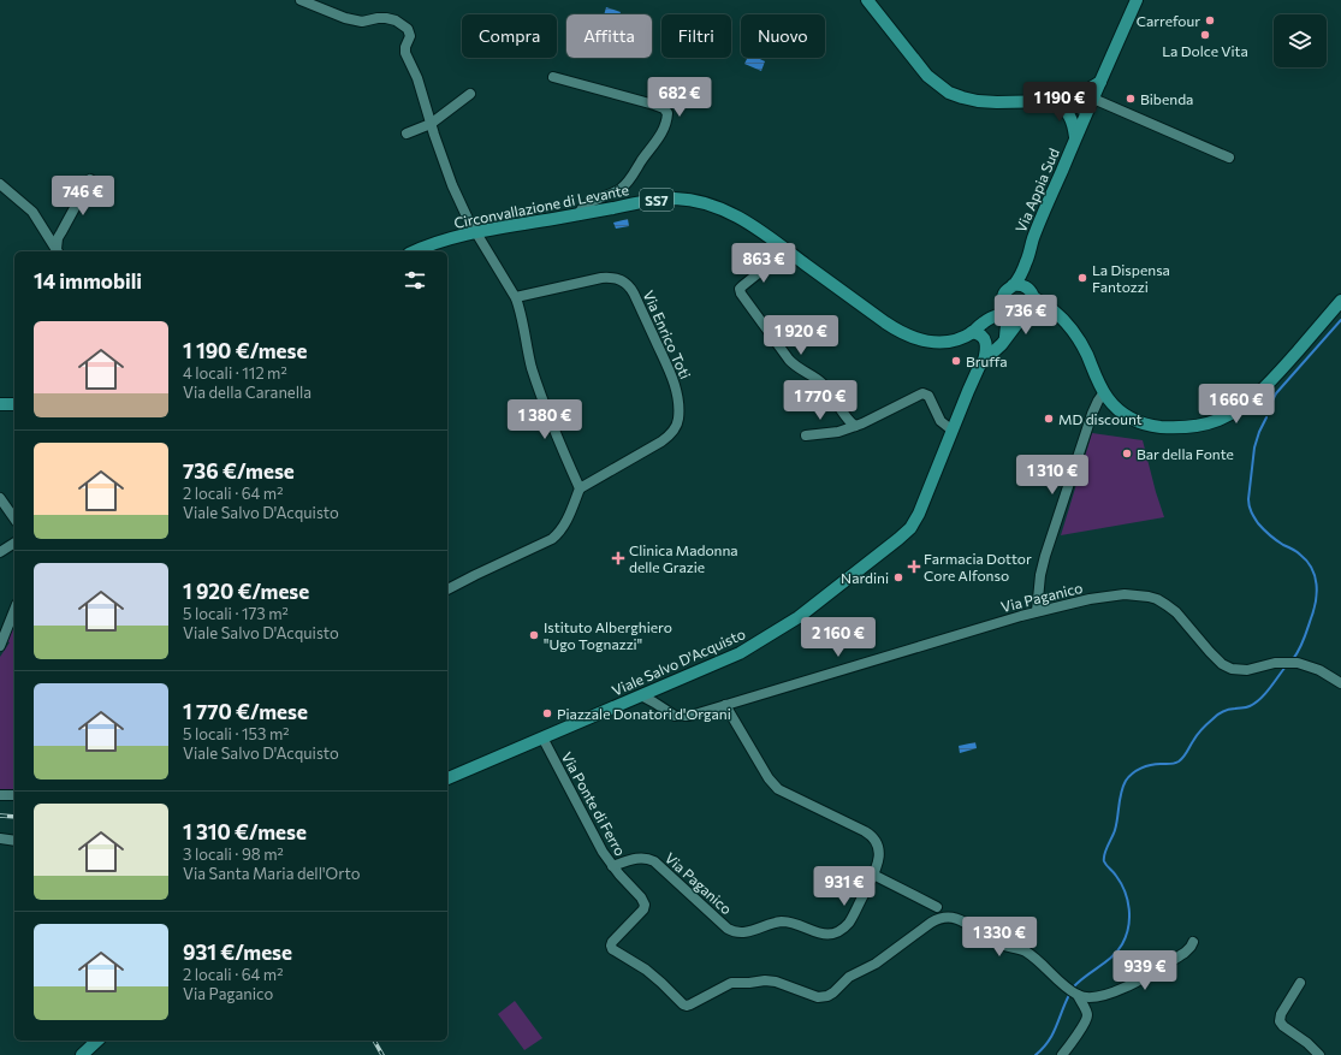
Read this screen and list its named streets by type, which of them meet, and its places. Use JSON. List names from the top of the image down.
{
  "streets": {
    "main road": [
      "Via Appia Sud",
      "SS7",
      "Circonvallazione di Levante",
      "Viale Salvo D'Acquisto"
    ],
    "street": ["Via Enrico Toti", "Via Paganico", "Via Ponte di Ferro"]
  },
  "crossings": [
    ["Via Appia Sud", "SS7"],
    ["Via Appia Sud", "Circonvallazione di Levante"],
    ["Via Appia Sud", "Viale Salvo D'Acquisto"],
    ["SS7", "Circonvallazione di Levante"],
    ["SS7", "Viale Salvo D'Acquisto"],
    ["Circonvallazione di Levante", "Viale Salvo D'Acquisto"],
    ["Via Paganico", "Viale Salvo D'Acquisto"],
    ["Via Paganico", "Via Ponte di Ferro"],
    ["Viale Salvo D'Acquisto", "Via Ponte di Ferro"]
  ],
  "places": {
    "other": [
      "Carrefour",
      "La Dolce Vita",
      "Bibenda",
      "La Dispensa Fantozzi",
      "Bruffa",
      "MD discount",
      "Bar della Fonte",
      "Nardini",
      "Istituto Alberghiero \"Ugo Tognazzi\"",
      "Piazzale Donatori d'Organi"
    ],
    "health": ["Clinica Madonna delle Grazie", "Farmacia Dottor Core Alfonso"]
  },
  "page": {
    "chip": [
      "Compra",
      "Affitta",
      "Filtri",
      "Nuovo"
    ],
    "price": [
      "682 €",
      "1 190 €",
      "746 €",
      "863 €",
      "736 €",
      "1 920 €",
      "1 770 €",
      "1 660 €",
      "1 380 €",
      "1 310 €",
      "2 160 €",
      "931 €",
      "1 330 €",
      "939 €"
    ],
    "heading": "14 immobili",
    "list": [
      {
        "name": "1 190 €/mese",
        "note": "4 locali · 112 m² · Via della Caranella"
      },
      {
        "name": "736 €/mese",
        "note": "2 locali · 64 m² · Viale Salvo D'Acquisto"
      },
      {
        "name": "1 920 €/mese",
        "note": "5 locali · 173 m² · Viale Salvo D'Acquisto"
      },
      {
        "name": "1 770 €/mese",
        "note": "5 locali · 153 m² · Viale Salvo D'Acquisto"
      },
      {
        "name": "1 310 €/mese",
        "note": "3 locali · 98 m² · Via Santa Maria dell'Orto"
      },
      {
        "name": "931 €/mese",
        "note": "2 locali · 64 m² · Via Paganico"
      }
    ]
  }
}
